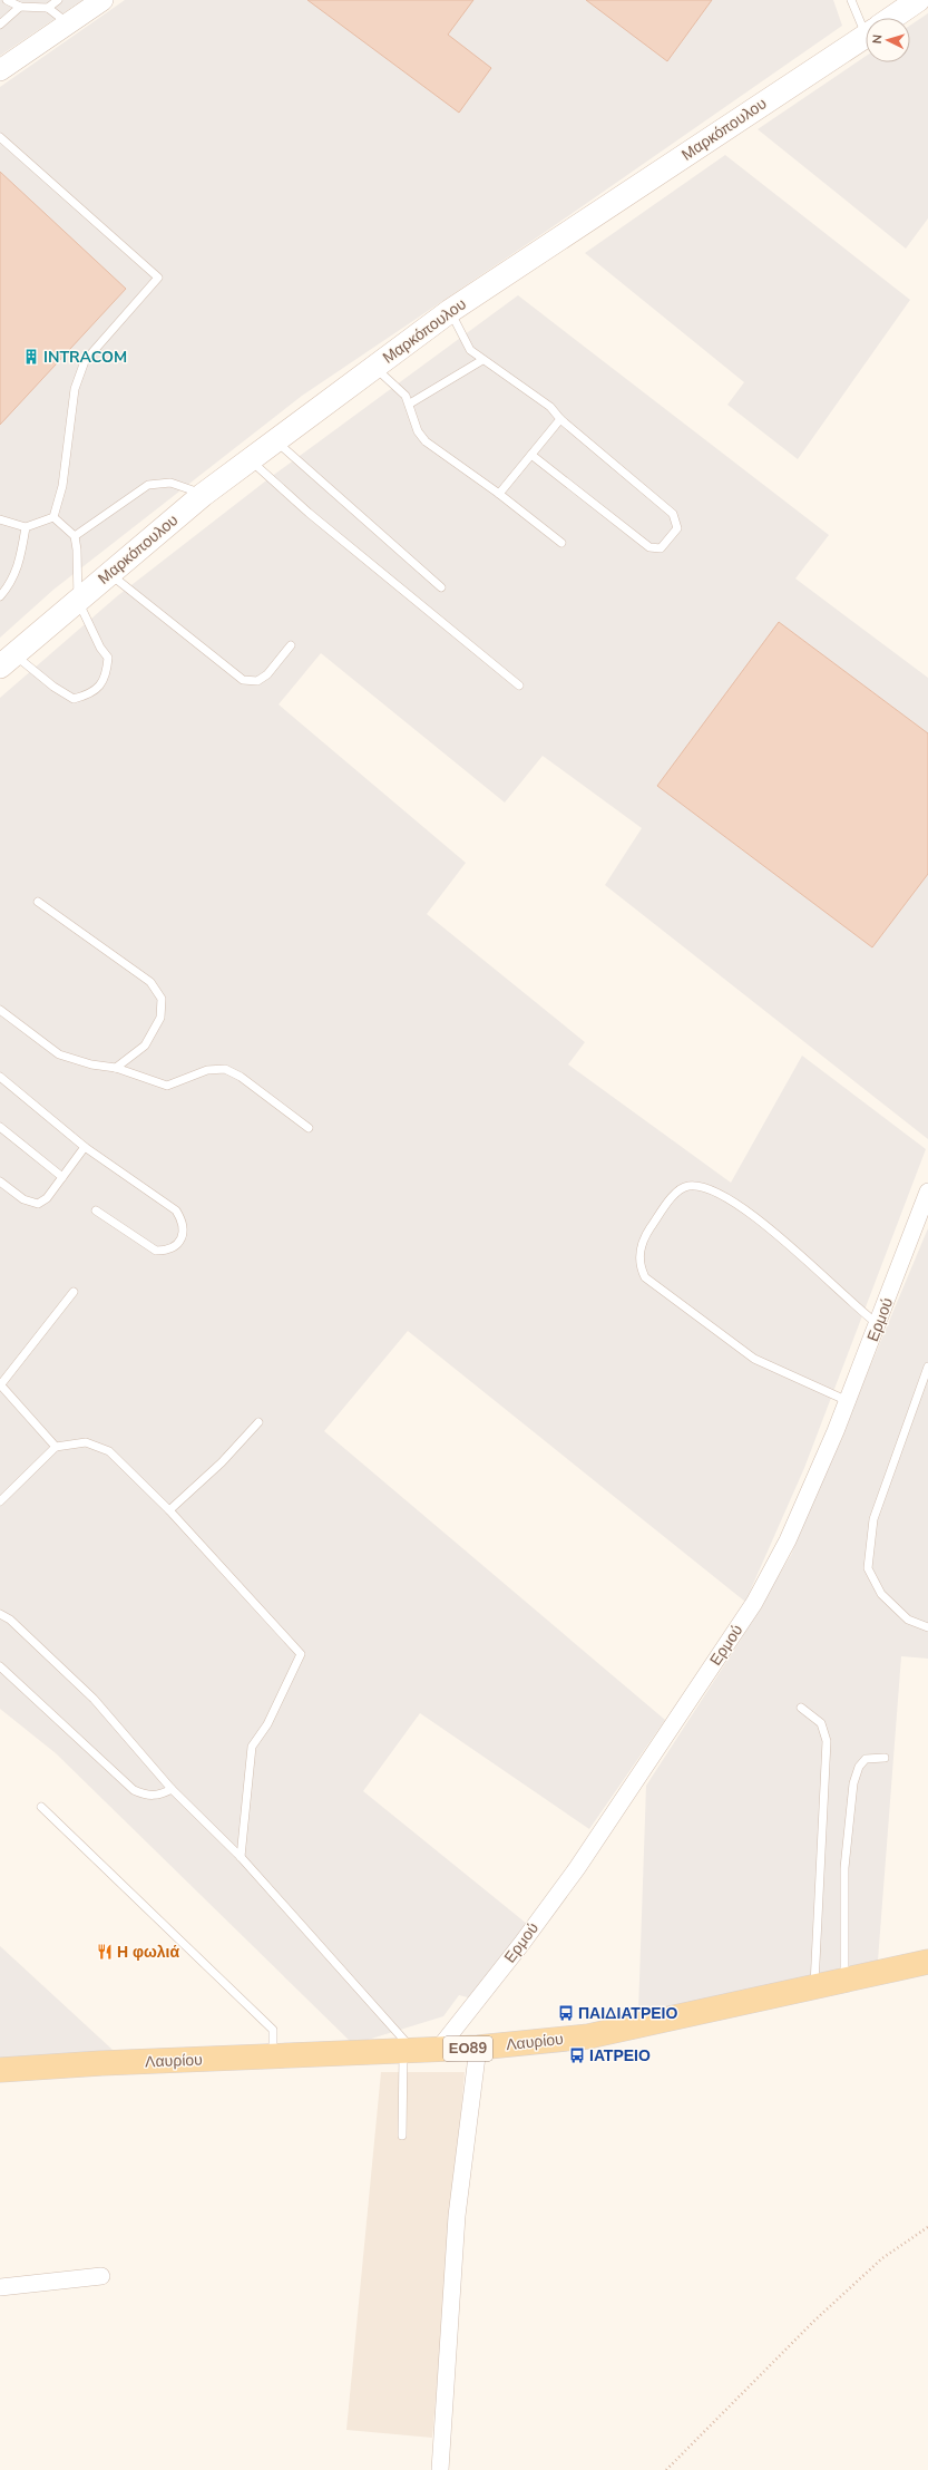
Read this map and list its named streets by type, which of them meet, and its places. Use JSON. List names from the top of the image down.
{
  "streets": {
    "main road": ["Μαρκόπουλου", "Λαυρίου", "ΕΟ89"],
    "street": ["Ερμού"]
  },
  "crossings": [
    ["Ερμού", "Λαυρίου"]
  ],
  "places": {
    "building": ["INTRACOM"],
    "restaurant": ["Η φωλιά"],
    "bus stop": ["ΠΑΙΔΙΑΤΡΕΙΟ", "ΙΑΤΡΕΙΟ"]
  },
  "north": "left"
}
